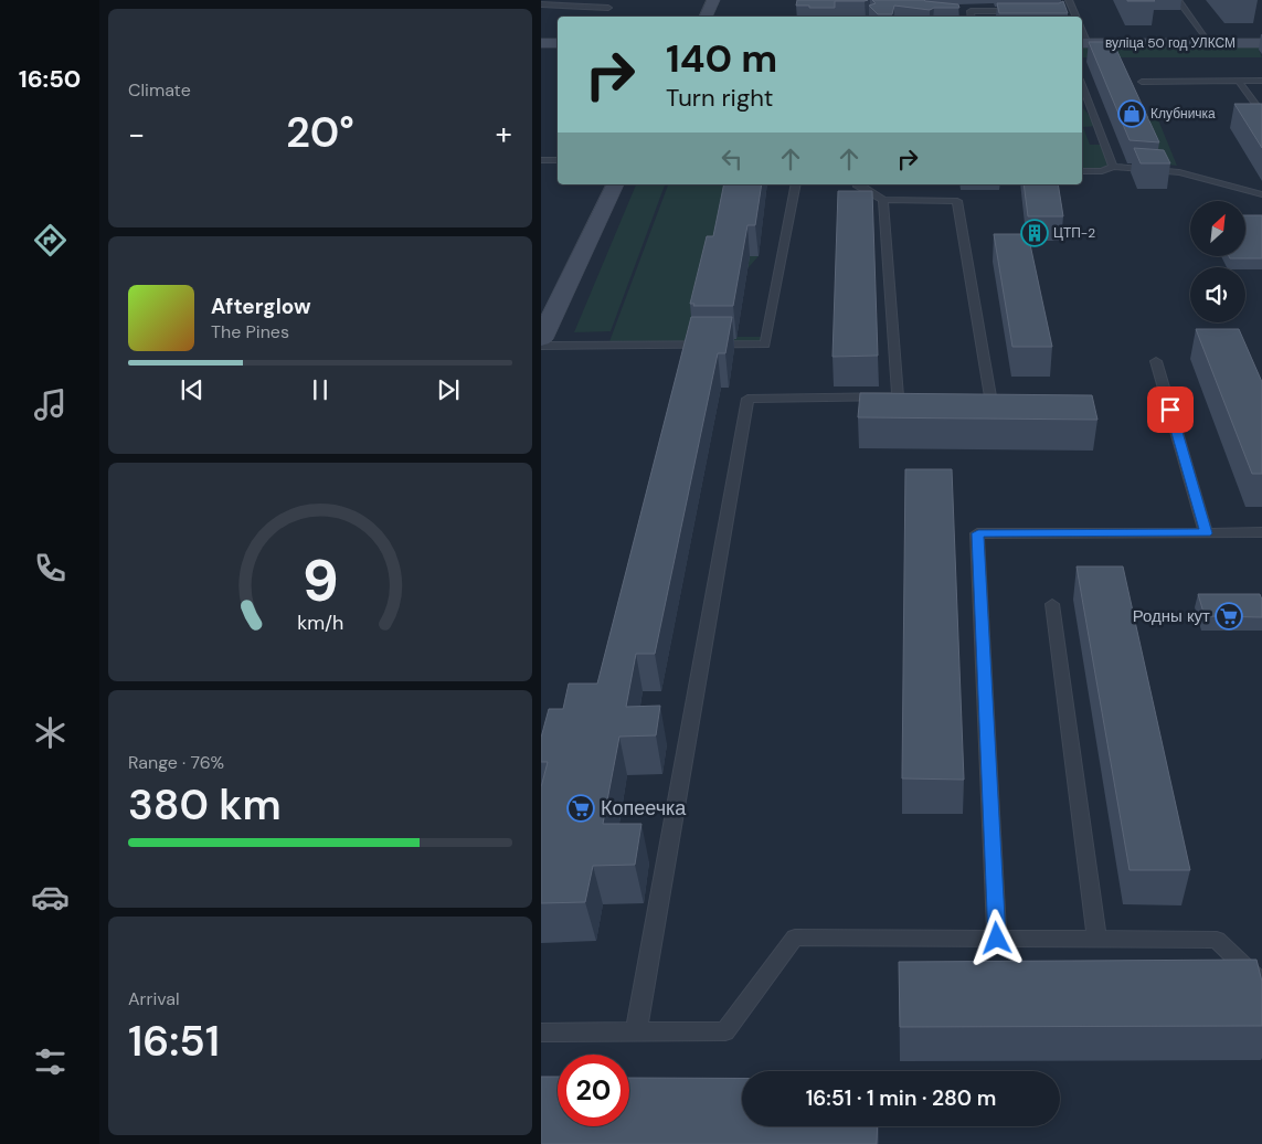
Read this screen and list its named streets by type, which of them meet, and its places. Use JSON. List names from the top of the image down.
{
  "streets": {
    "main road": ["вуліца 50 год УЛКСМ"]
  },
  "places": {
    "shop": ["Клубничка"],
    "building": ["ЦТП-2"],
    "supermarket": ["Родны кут", "Копеечка"]
  },
  "north": "top right",
  "page": {
    "tabs": "16:50",
    "tile": [
      "Climate",
      ["Range · 76%", "380 km"],
      ["Arrival", "16:51"]
    ],
    "turn": ["140 m", "Turn right"],
    "heat": ["−", "20°", "+"],
    "song": ["Afterglow", "The Pines"],
    "limit": "20",
    "trip": "16:51 · 1 min · 280 m",
    "gauge": ["9", "km/h"]
  }
}
